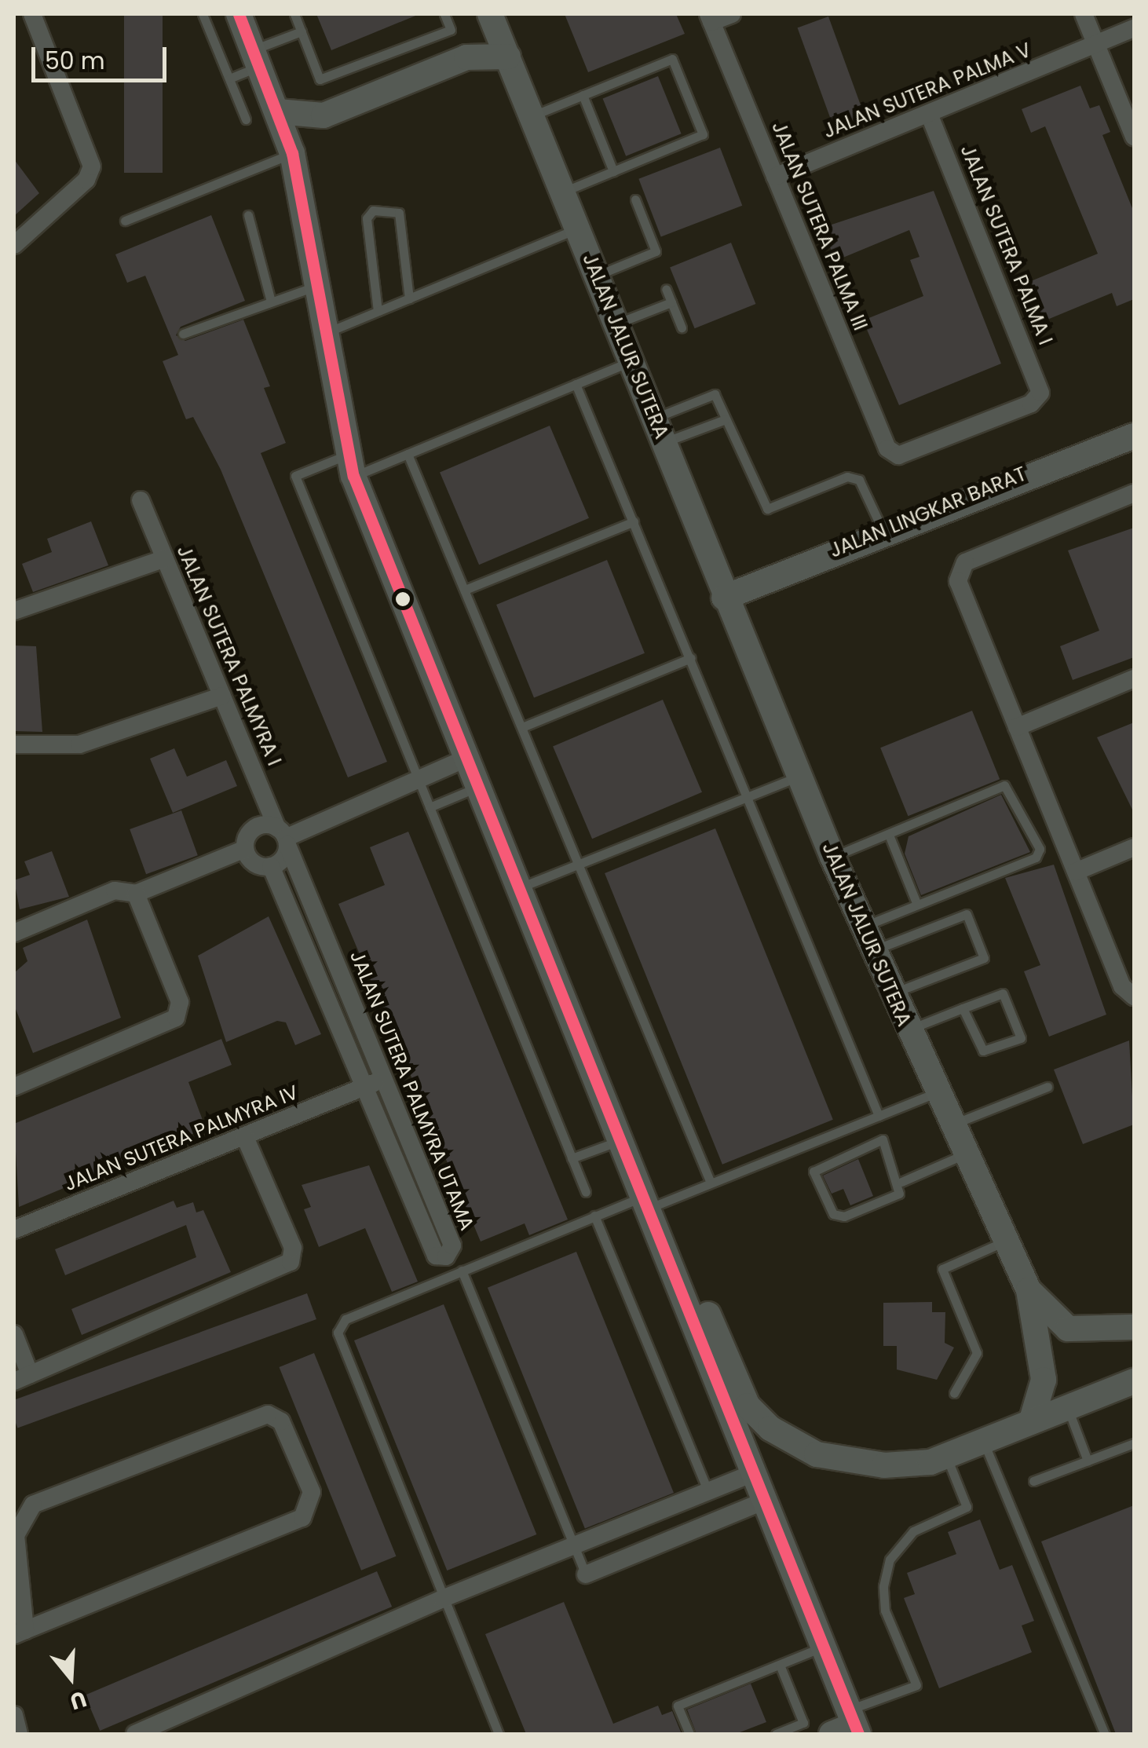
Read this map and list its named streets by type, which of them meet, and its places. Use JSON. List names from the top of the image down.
{
  "streets": {
    "main road": ["JALAN JALUR SUTERA", "JALAN LINGKAR BARAT"],
    "street": [
      "JALAN SUTERA PALMA V",
      "JALAN SUTERA PALMA III",
      "JALAN SUTERA PALMA I",
      "JALAN SUTERA PALMYRA I",
      "JALAN SUTERA PALMYRA UTAMA",
      "JALAN SUTERA PALMYRA IV"
    ]
  },
  "crossings": [
    ["JALAN SUTERA PALMA V", "JALAN SUTERA PALMA III"],
    ["JALAN SUTERA PALMA V", "JALAN SUTERA PALMA I"],
    ["JALAN SUTERA PALMA III", "JALAN SUTERA PALMA I"],
    ["JALAN JALUR SUTERA", "JALAN LINGKAR BARAT"],
    ["JALAN SUTERA PALMYRA I", "JALAN SUTERA PALMYRA UTAMA"],
    ["JALAN SUTERA PALMYRA UTAMA", "JALAN SUTERA PALMYRA IV"]
  ],
  "scale_bar": "50 m",
  "north": "bottom"
}
